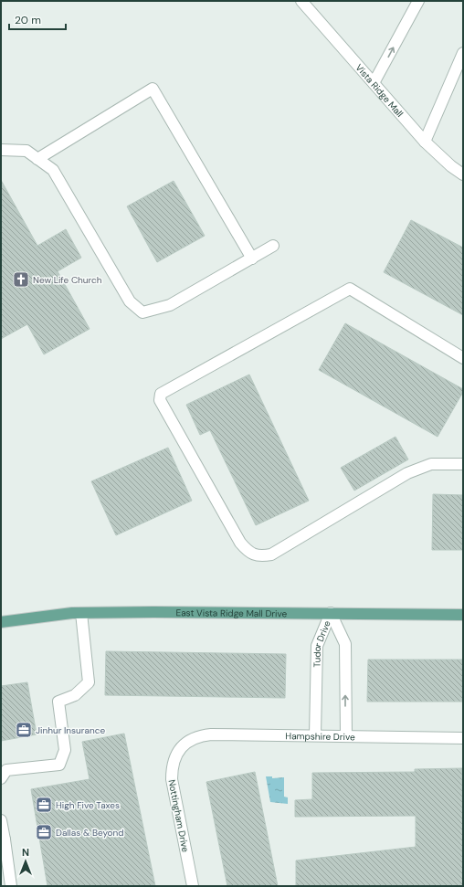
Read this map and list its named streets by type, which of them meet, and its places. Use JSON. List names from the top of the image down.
{
  "streets": {
    "main road": ["East Vista Ridge Mall Drive"],
    "street": [
      "Vista Ridge Mall",
      "Tudor Drive",
      "Hampshire Drive",
      "Nottingham Drive"
    ]
  },
  "crossings": [
    ["East Vista Ridge Mall Drive", "Tudor Drive"],
    ["Tudor Drive", "Hampshire Drive"],
    ["Hampshire Drive", "Nottingham Drive"]
  ],
  "places": {
    "church": ["New Life Church"],
    "office": ["Jinhur Insurance", "High Five Taxes", "Dallas & Beyond"]
  },
  "scale_bar": "20 m",
  "north": "top"
}
